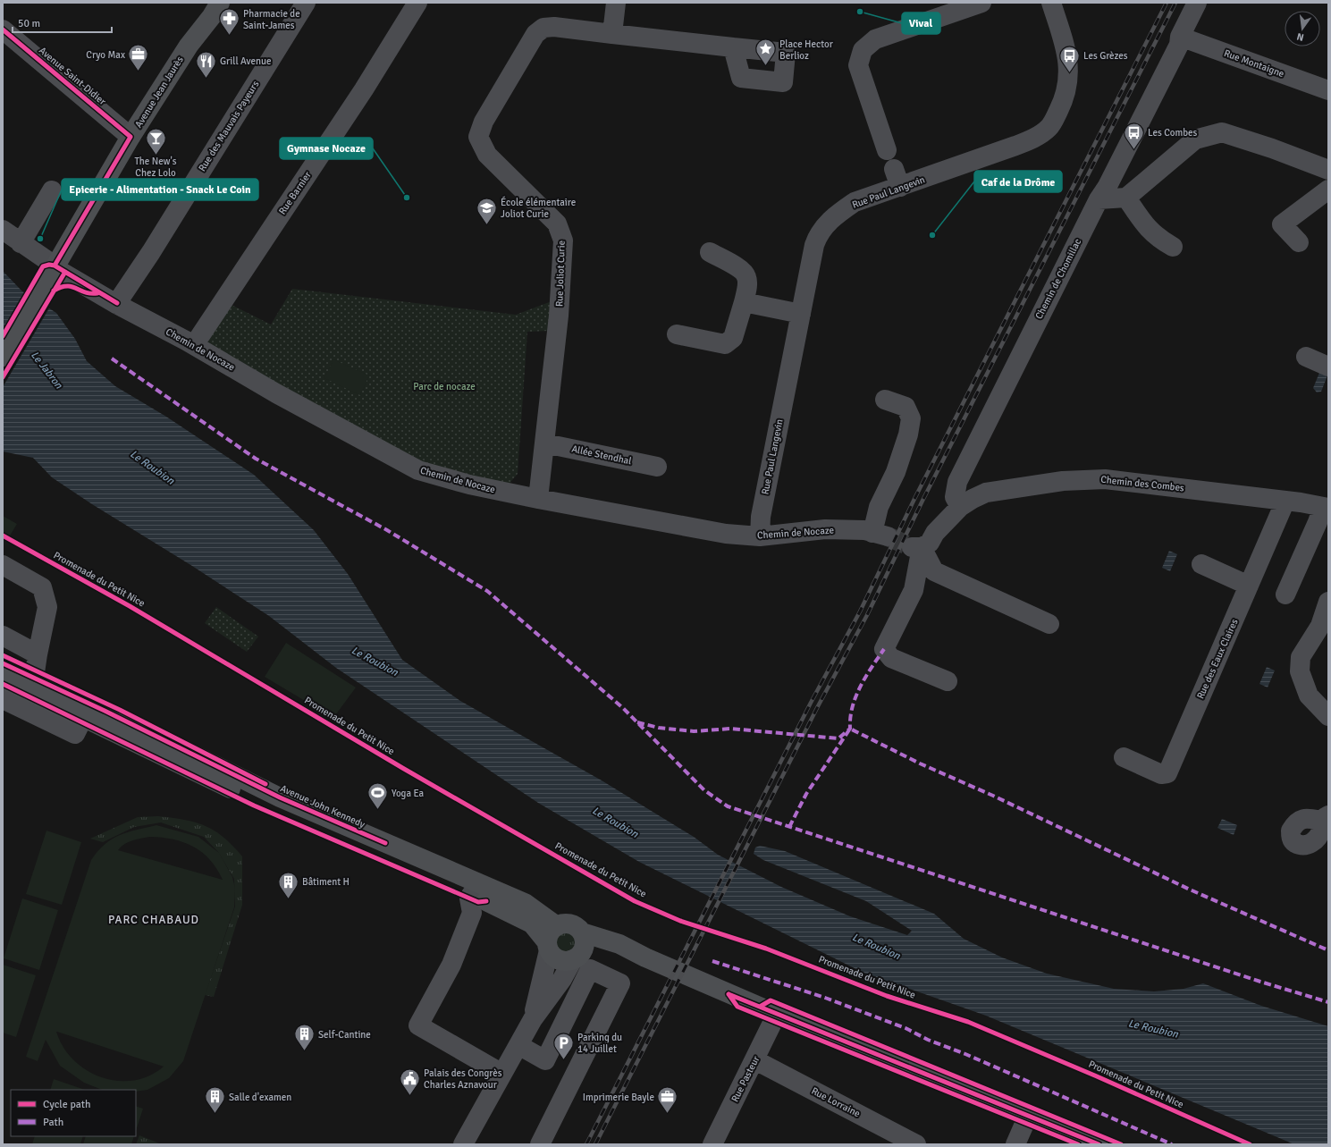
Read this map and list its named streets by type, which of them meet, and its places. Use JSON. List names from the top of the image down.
{
  "streets": {
    "main road": ["Avenue Jean Jaurès", "Avenue John Kennedy"],
    "street": [
      "Rue Montaigne",
      "Avenue Saint-Didier",
      "Rue des Mauvais Payeurs",
      "Rue Paul Langevin",
      "Rue Barnier",
      "Rue Joliot Curie",
      "Chemin de Chomillac",
      "Chemin de Nocaze",
      "Allée Stendhal",
      "Chemin des Combes",
      "Rue des Eaux Claires",
      "Rue Pasteur",
      "Rue Lorraine"
    ],
    "cycle path": ["Promenade du Petit Nice"]
  },
  "crossings": [
    ["Rue Montaigne", "Chemin de Chomillac"],
    ["Avenue Saint-Didier", "Avenue Jean Jaurès"],
    ["Avenue Jean Jaurès", "Chemin de Nocaze"],
    ["Rue des Mauvais Payeurs", "Chemin de Nocaze"],
    ["Rue Paul Langevin", "Chemin de Nocaze"],
    ["Rue Barnier", "Chemin de Nocaze"],
    ["Rue Joliot Curie", "Chemin de Nocaze"],
    ["Rue Joliot Curie", "Allée Stendhal"],
    ["Chemin de Chomillac", "Chemin des Combes"],
    ["Chemin des Combes", "Rue des Eaux Claires"],
    ["Rue Pasteur", "Rue Lorraine"]
  ],
  "districts": ["PARC CHABAUD"],
  "water": ["Le Jabron", "Le Roubion"],
  "parks": ["Parc de nocaze"],
  "places": {
    "other": [
      "Vival",
      "Gymnase Nocaze",
      "Caf de la Drôme",
      "Epicerie - Alimentation - Snack Le Coin"
    ],
    "pharmacy": ["Pharmacie de Saint-James"],
    "place": ["Place Hector Berlioz"],
    "office": ["Cryo Max", "Imprimerie Bayle"],
    "bus stop": ["Les Grèzes", "Les Combes"],
    "restaurant": ["Grill Avenue"],
    "bar": ["The New's Chez Lolo"],
    "school or university": ["École élémentaire Joliot Curie"],
    "sports": ["Yoga Ea"],
    "building": ["Bâtiment H", "Self-Cantine", "Salle d'examen"],
    "parking": ["Parking du 14 Juillet"],
    "public building": ["Palais des Congrès Charles Aznavour"]
  },
  "legend": ["Cycle path", "Path"],
  "scale_bar": "50 m",
  "north": "bottom"
}
